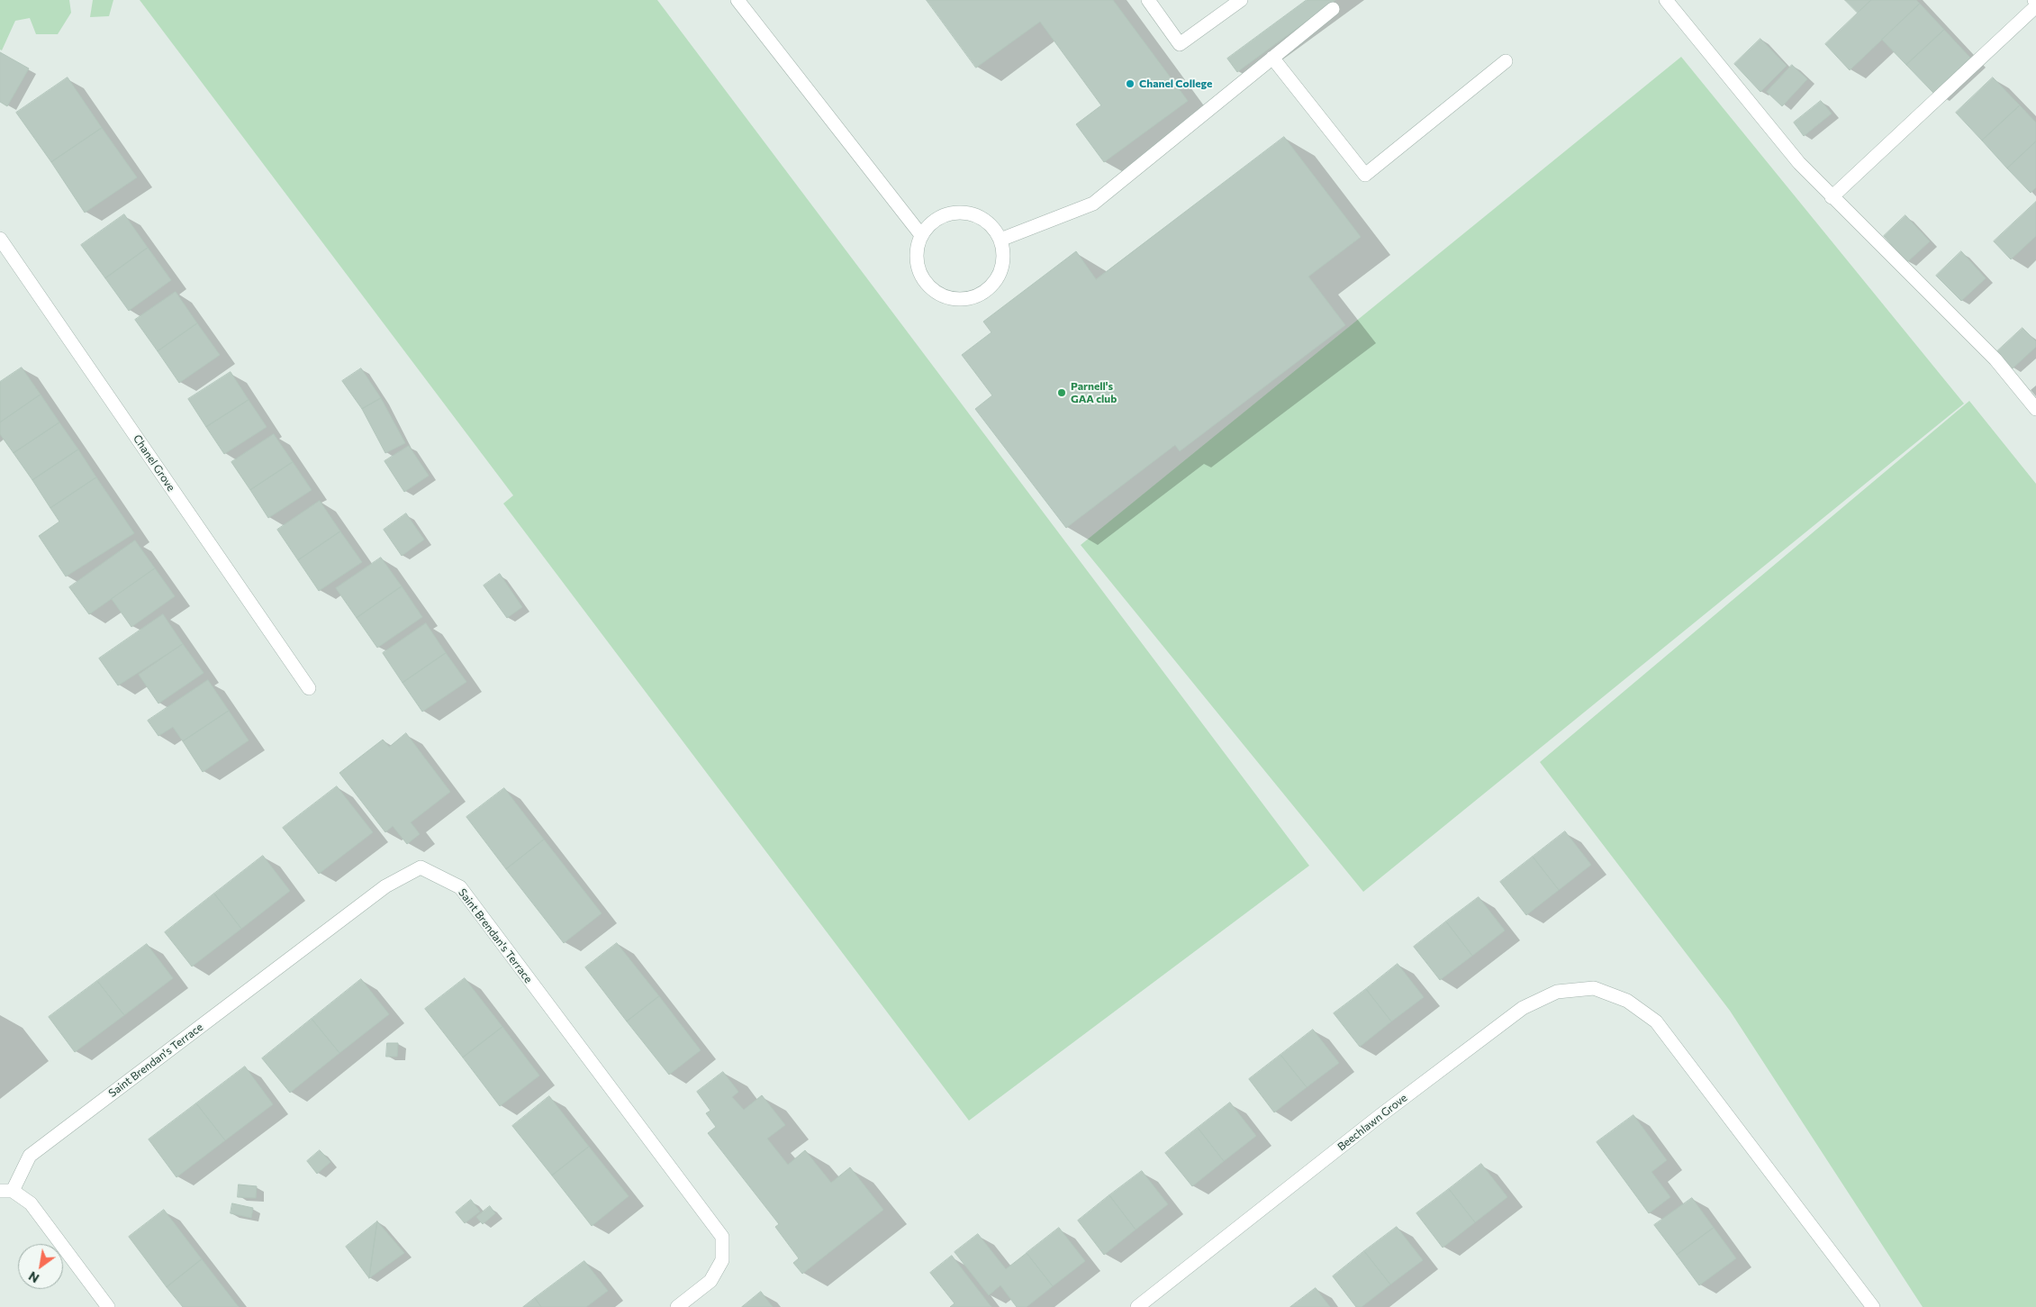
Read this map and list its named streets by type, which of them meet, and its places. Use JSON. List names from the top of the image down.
{
  "streets": {
    "street": ["Chanel Grove", "Saint Brendan's Terrace", "Beechlawn Grove"]
  },
  "places": ["Chanel College", "Parnell's GAA club"],
  "north": "bottom left"
}
